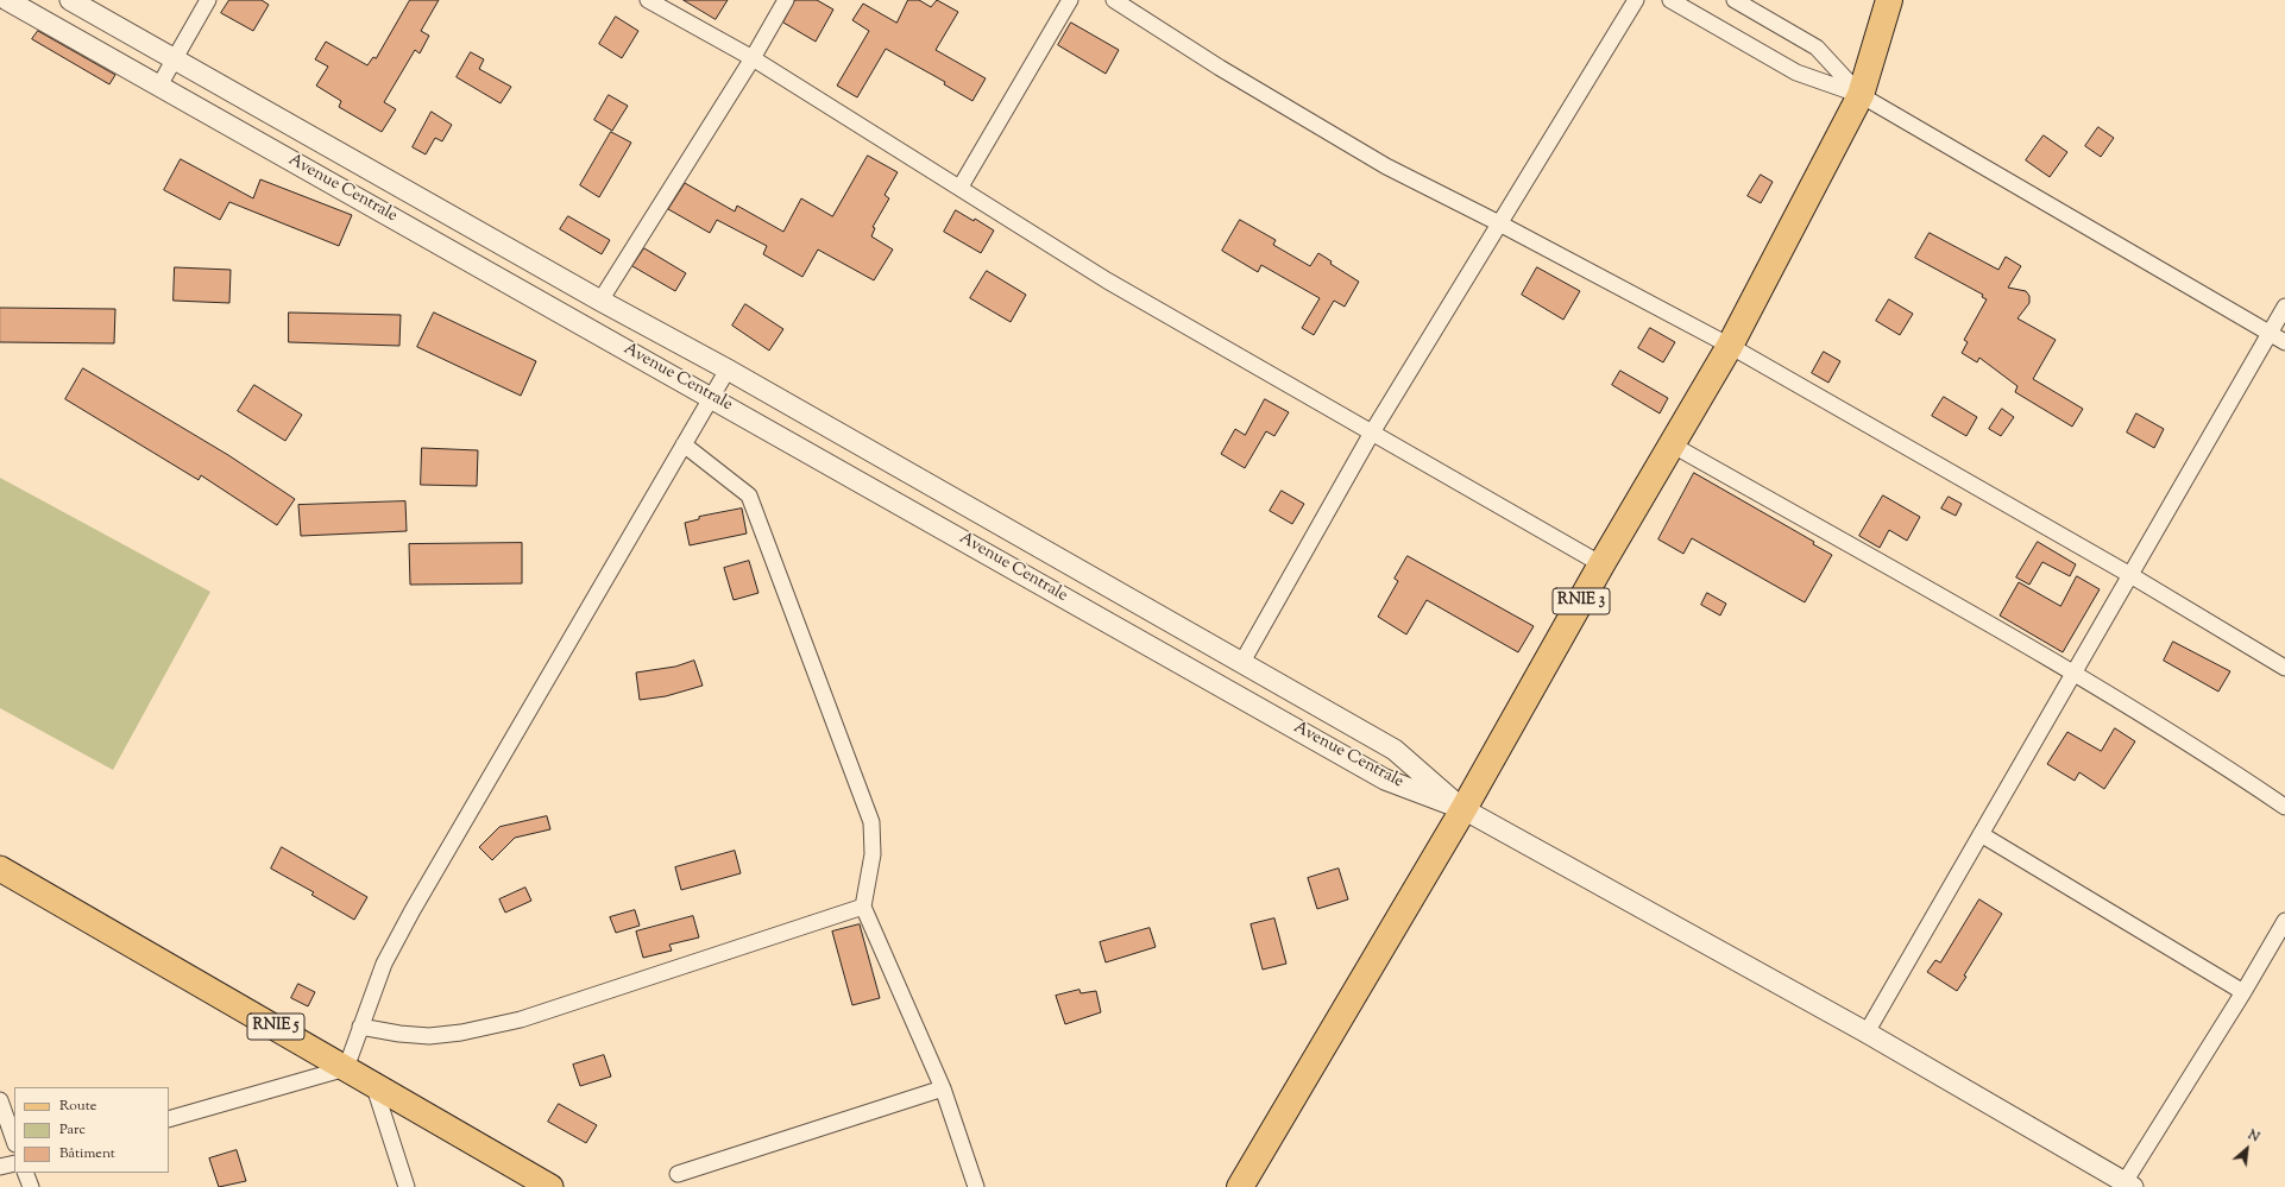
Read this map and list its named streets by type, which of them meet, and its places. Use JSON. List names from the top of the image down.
{
  "streets": {
    "highway": ["RNIE 3"],
    "main road": ["RNIE 5"],
    "street": ["Avenue Centrale"]
  },
  "crossings": [
    ["Avenue Centrale", "RNIE 3"]
  ],
  "legend": ["Route", "Parc", "Bâtiment"],
  "north": "top right"
}
